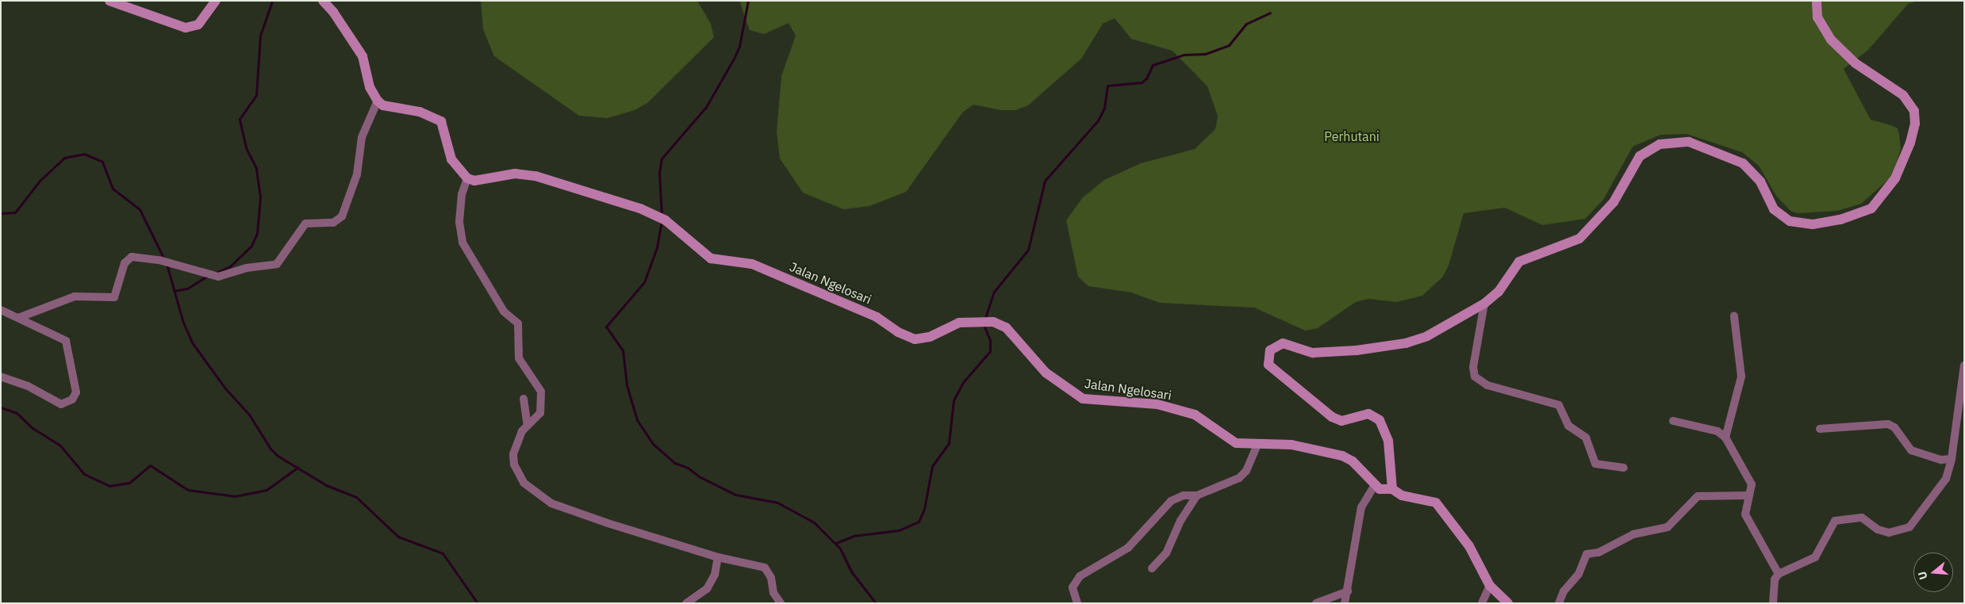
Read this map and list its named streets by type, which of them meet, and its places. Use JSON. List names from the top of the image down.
{
  "streets": {
    "street": ["Jalan Ngelosari"]
  },
  "parks": ["Perhutani"],
  "north": "left"
}
